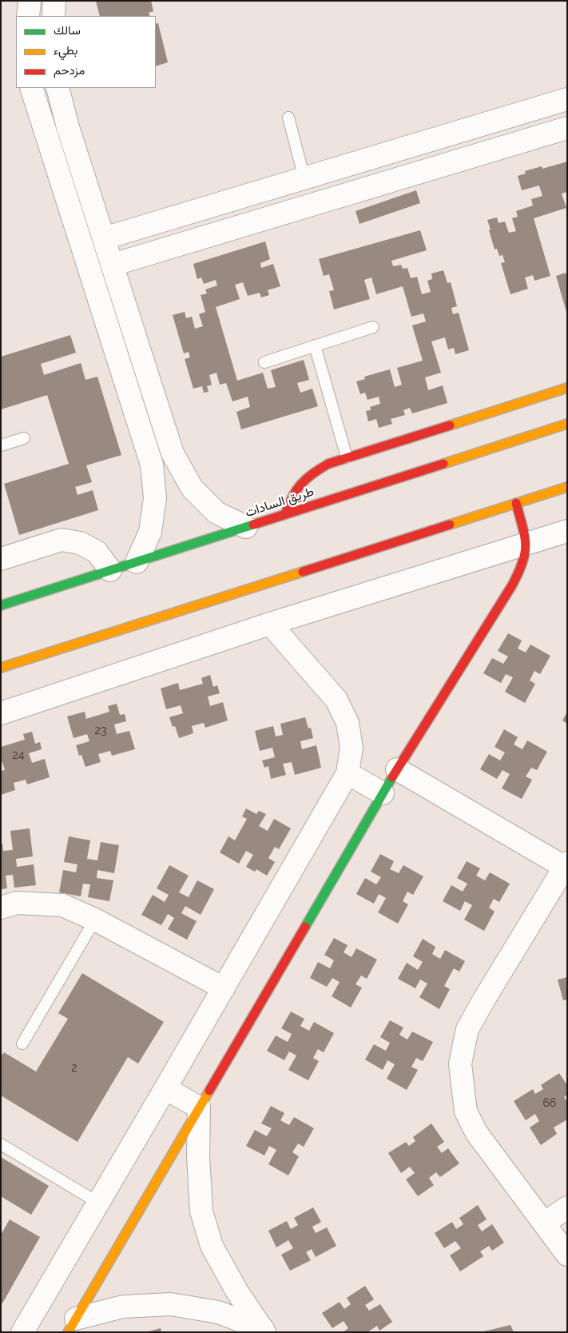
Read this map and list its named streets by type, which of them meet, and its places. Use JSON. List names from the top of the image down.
{
  "streets": {
    "street": ["طريق السادات"]
  },
  "house_numbers": [
    "23",
    "24",
    "2",
    "66"
  ],
  "legend": ["سالك", "بطيء", "مزدحم"]
}
